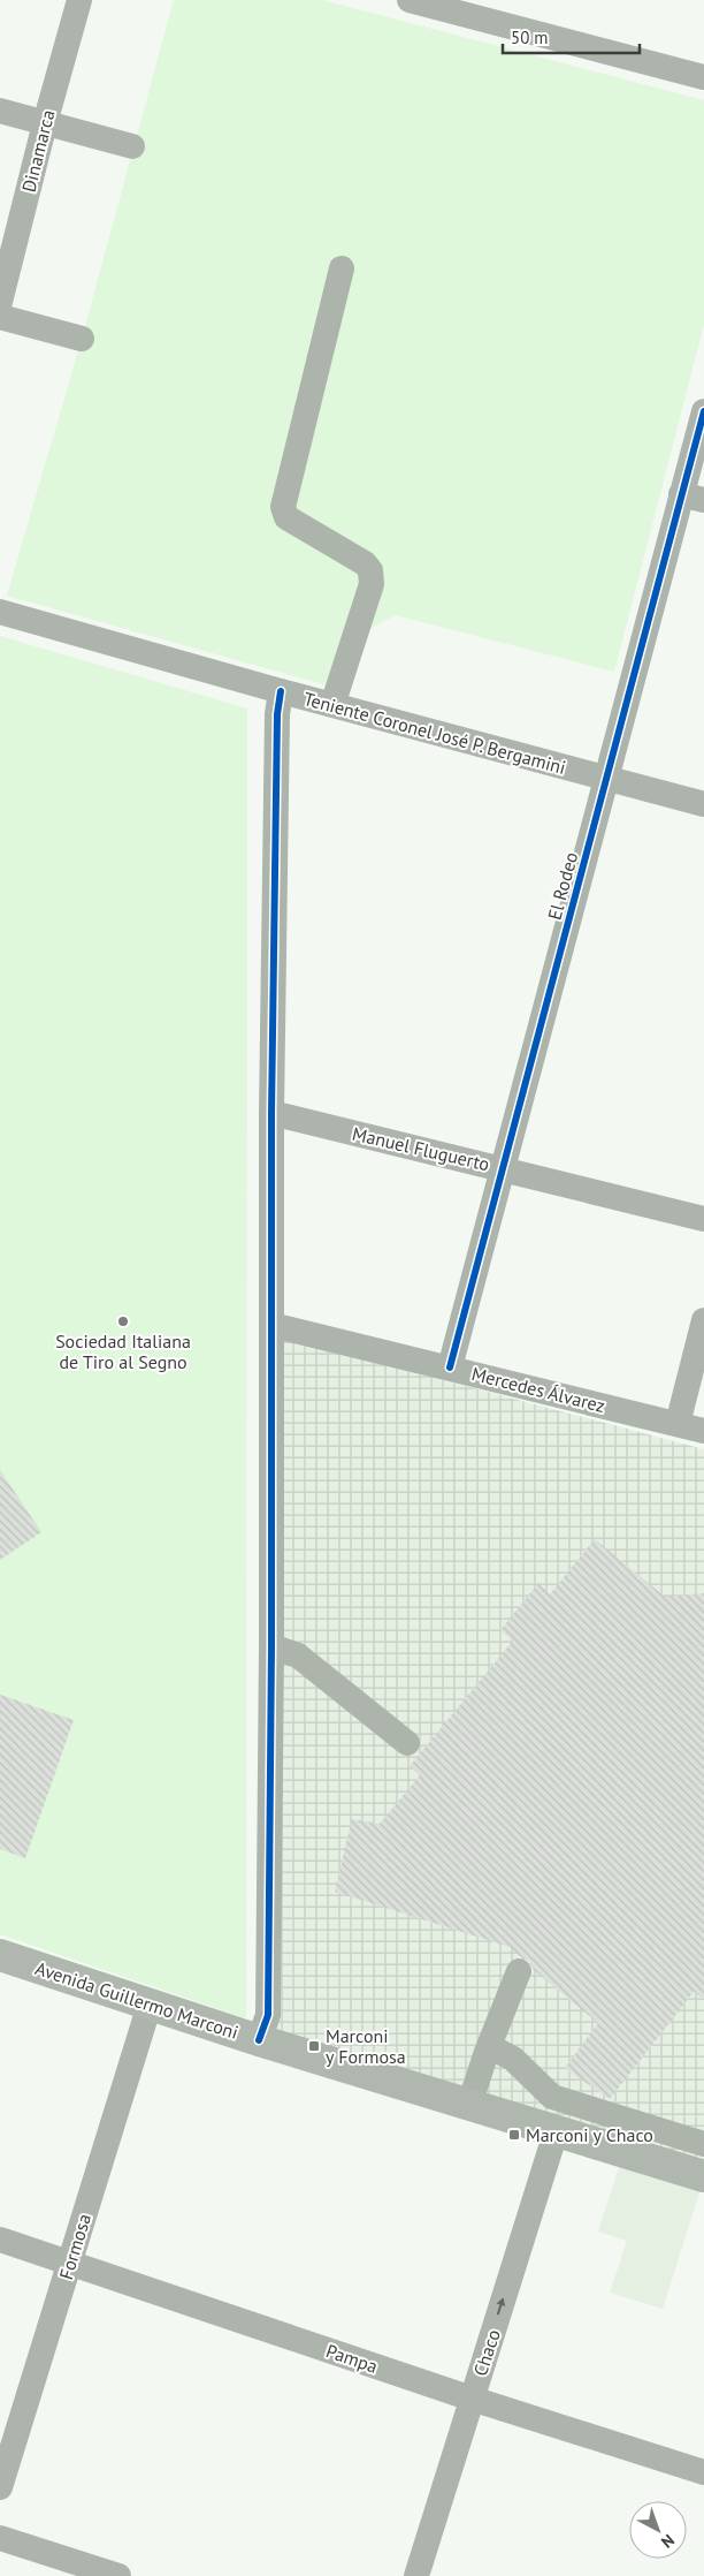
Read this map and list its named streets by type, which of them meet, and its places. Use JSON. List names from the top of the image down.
{
  "streets": {
    "main road": ["Avenida Guillermo Marconi"],
    "street": [
      "Dinamarca",
      "Teniente Coronel José P. Bergamini",
      "El Rodeo",
      "Manuel Fluguerto",
      "Mercedes Álvarez",
      "Formosa",
      "Chaco",
      "Pampa"
    ]
  },
  "crossings": [
    ["Teniente Coronel José P. Bergamini", "El Rodeo"],
    ["El Rodeo", "Manuel Fluguerto"],
    ["El Rodeo", "Mercedes Álvarez"],
    ["Avenida Guillermo Marconi", "Formosa"],
    ["Avenida Guillermo Marconi", "Chaco"],
    ["Formosa", "Pampa"],
    ["Chaco", "Pampa"]
  ],
  "one_way": ["Chaco"],
  "places": {
    "other": ["Sociedad Italiana de Tiro al Segno"],
    "transit": ["Marconi y Formosa", "Marconi y Chaco"]
  },
  "scale_bar": "50 m",
  "north": "bottom right"
}
